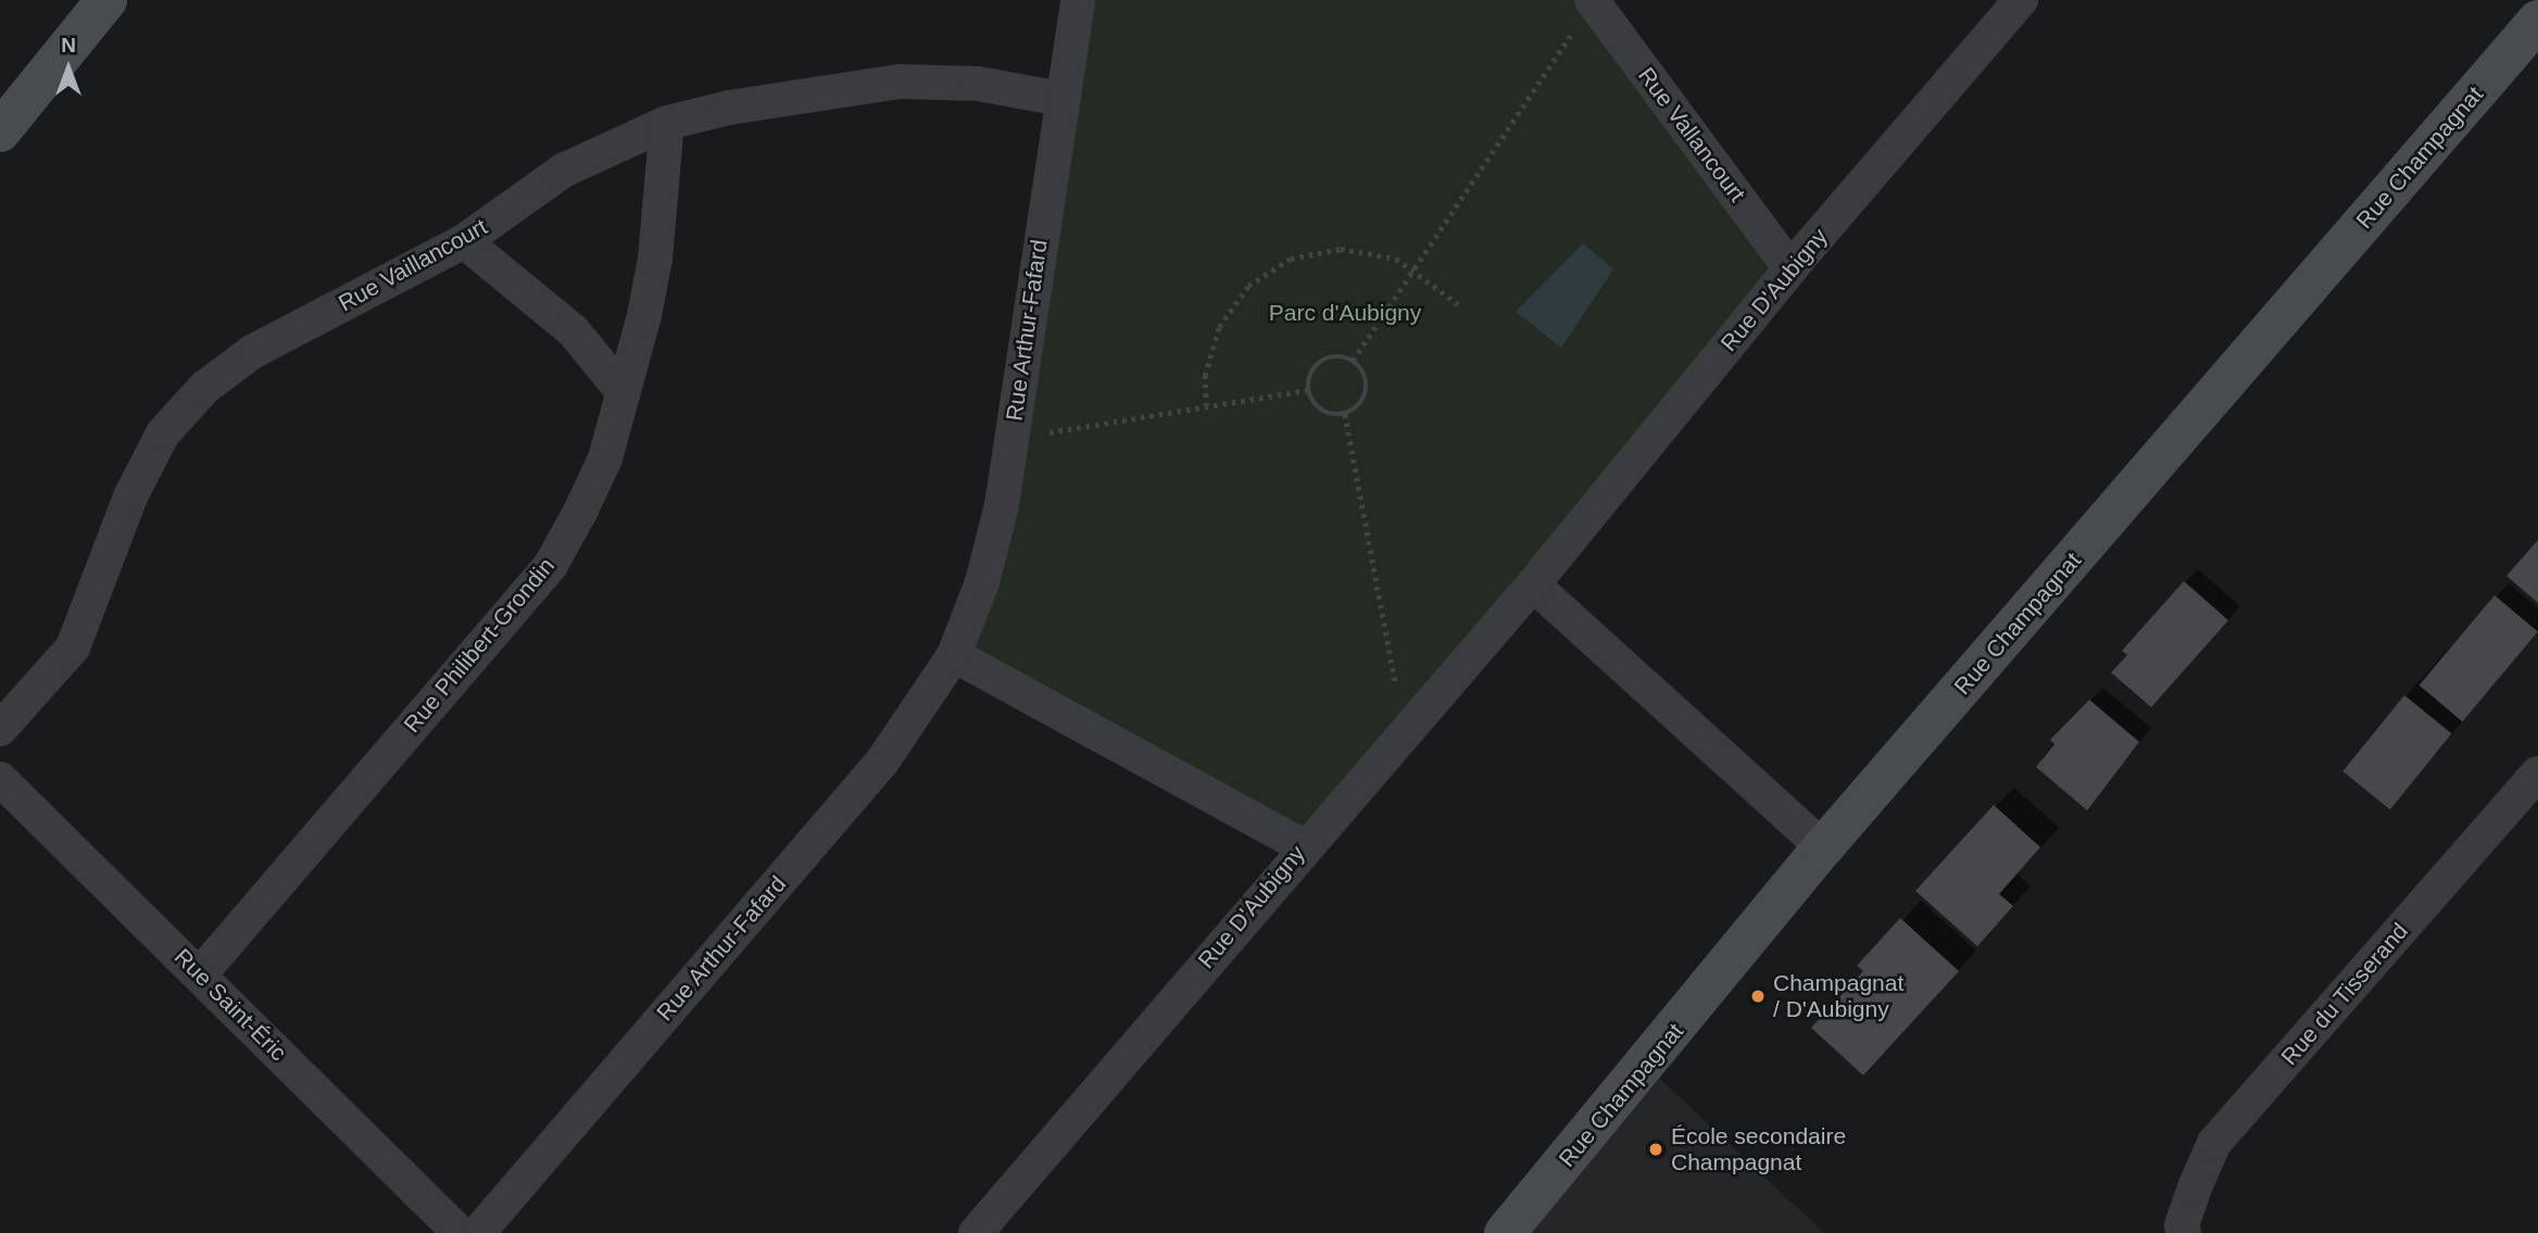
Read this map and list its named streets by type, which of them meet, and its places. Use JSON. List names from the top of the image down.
{
  "streets": {
    "street": [
      "Rue Vallancourt",
      "Rue Champagnat",
      "Rue Vaillancourt",
      "Rue D'Aubigny",
      "Rue Arthur-Fafard",
      "Rue Philibert-Grondin",
      "Rue du Tisserand",
      "Rue Saint-Éric"
    ]
  },
  "crossings": [
    ["Rue Vallancourt", "Rue D'Aubigny"],
    ["Rue Vaillancourt", "Rue Arthur-Fafard"],
    ["Rue Vaillancourt", "Rue Philibert-Grondin"],
    ["Rue Philibert-Grondin", "Rue Saint-Éric"]
  ],
  "parks": ["Parc d'Aubigny"],
  "places": ["Champagnat / D'Aubigny", "École secondaire Champagnat"],
  "north": "top"
}
